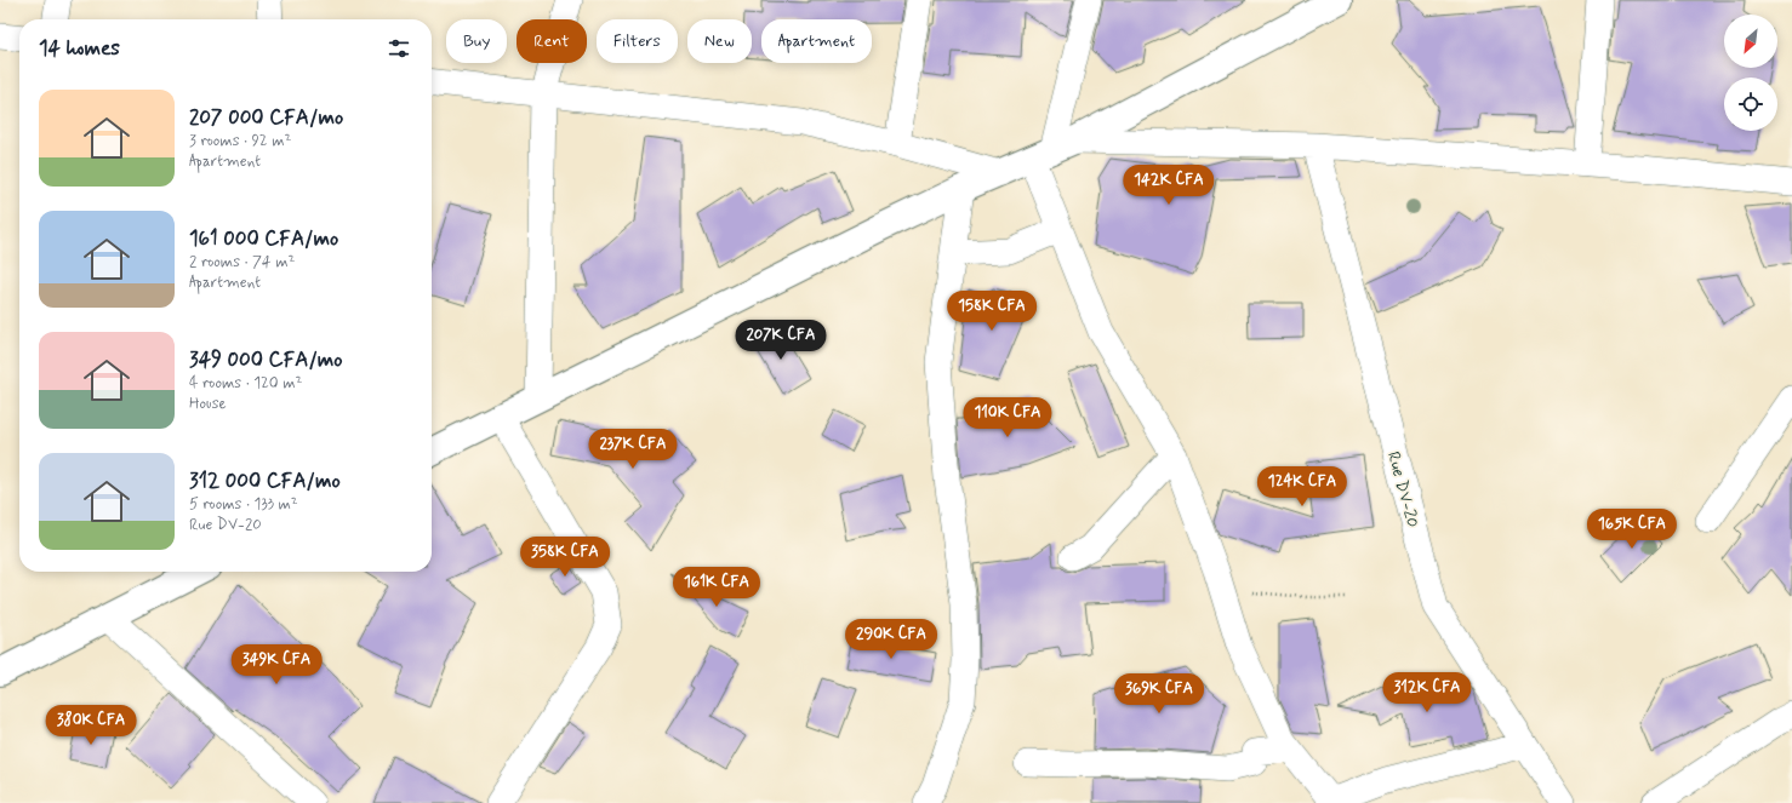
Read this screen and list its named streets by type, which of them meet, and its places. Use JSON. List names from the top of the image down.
{
  "streets": {
    "street": ["Rue DV-20"]
  },
  "north": "bottom left",
  "page": {
    "chip": [
      "Buy",
      "Rent",
      "Filters",
      "New",
      "Apartment"
    ],
    "heading": "14 homes",
    "list": [
      {
        "name": "207 000 CFA/mo",
        "note": "3 rooms · 92 m² · Apartment"
      },
      {
        "name": "161 000 CFA/mo",
        "note": "2 rooms · 74 m² · Apartment"
      },
      {
        "name": "349 000 CFA/mo",
        "note": "4 rooms · 120 m² · House"
      },
      {
        "name": "312 000 CFA/mo",
        "note": "5 rooms · 133 m² · Rue DV-20"
      }
    ],
    "price": [
      "142K CFA",
      "158K CFA",
      "207K CFA",
      "110K CFA",
      "237K CFA",
      "124K CFA",
      "165K CFA",
      "358K CFA",
      "161K CFA",
      "290K CFA",
      "349K CFA",
      "312K CFA",
      "369K CFA",
      "380K CFA"
    ]
  }
}
